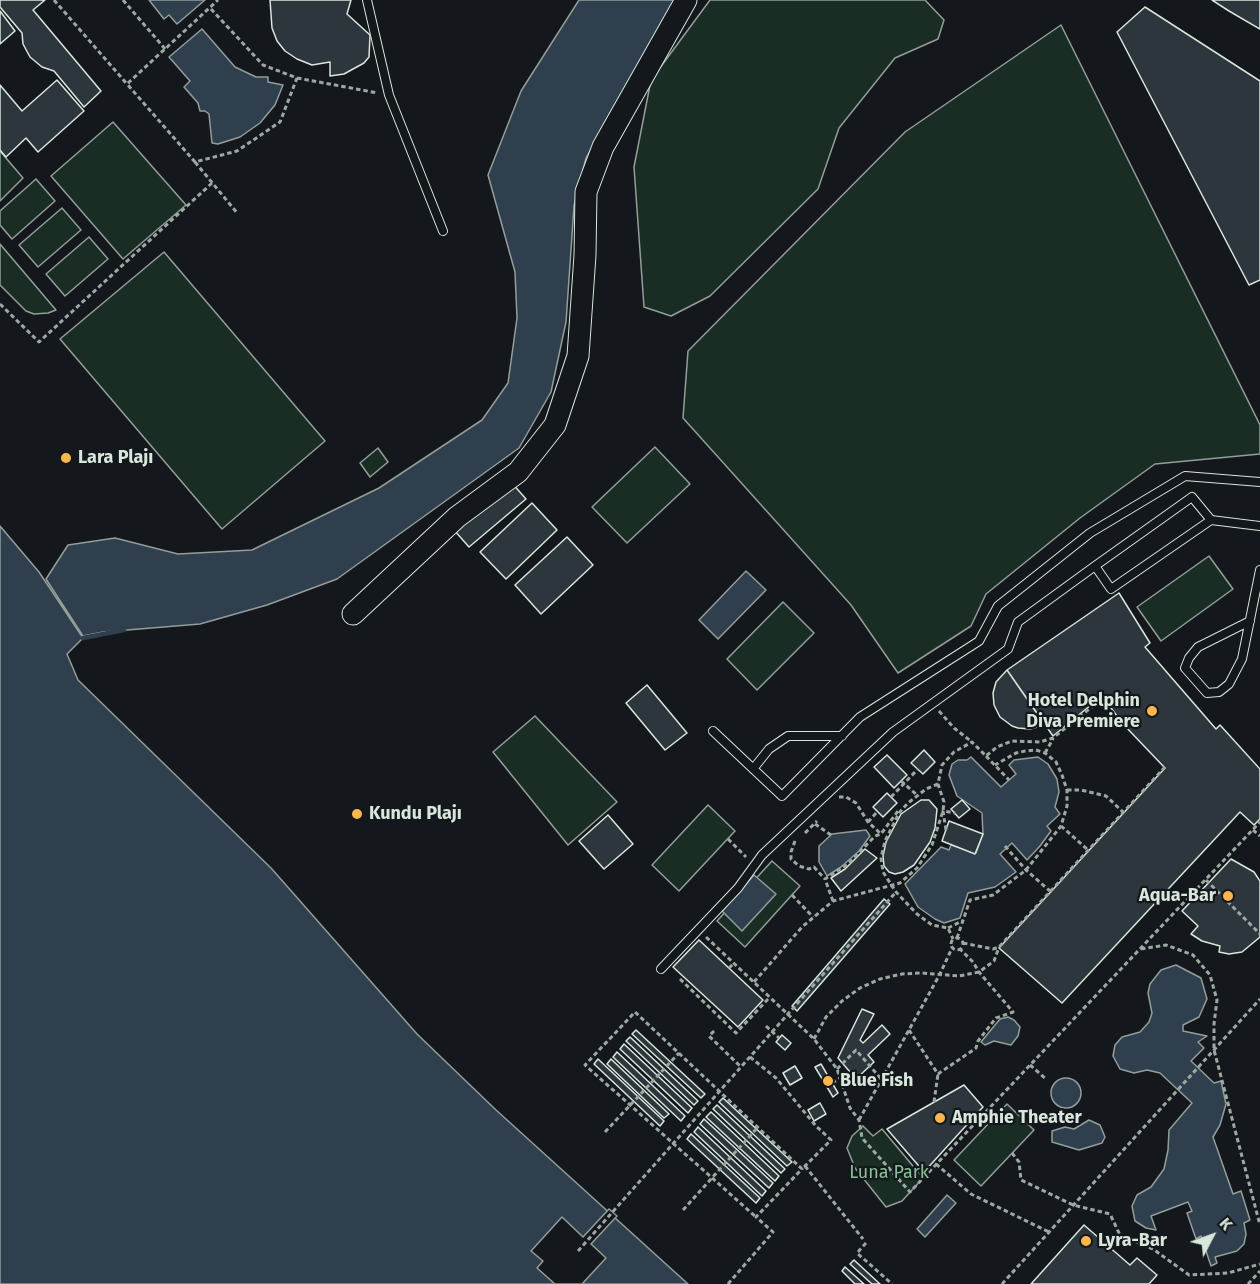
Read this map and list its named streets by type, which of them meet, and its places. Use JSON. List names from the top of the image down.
{
  "parks": ["Luna Park"],
  "places": [
    "Lara Plajı",
    "Hotel Delphin Diva Premiere",
    "Kundu Plajı",
    "Aqua-Bar",
    "Blue Fish",
    "Amphie Theater",
    "Lyra-Bar"
  ],
  "north": "top right"
}
